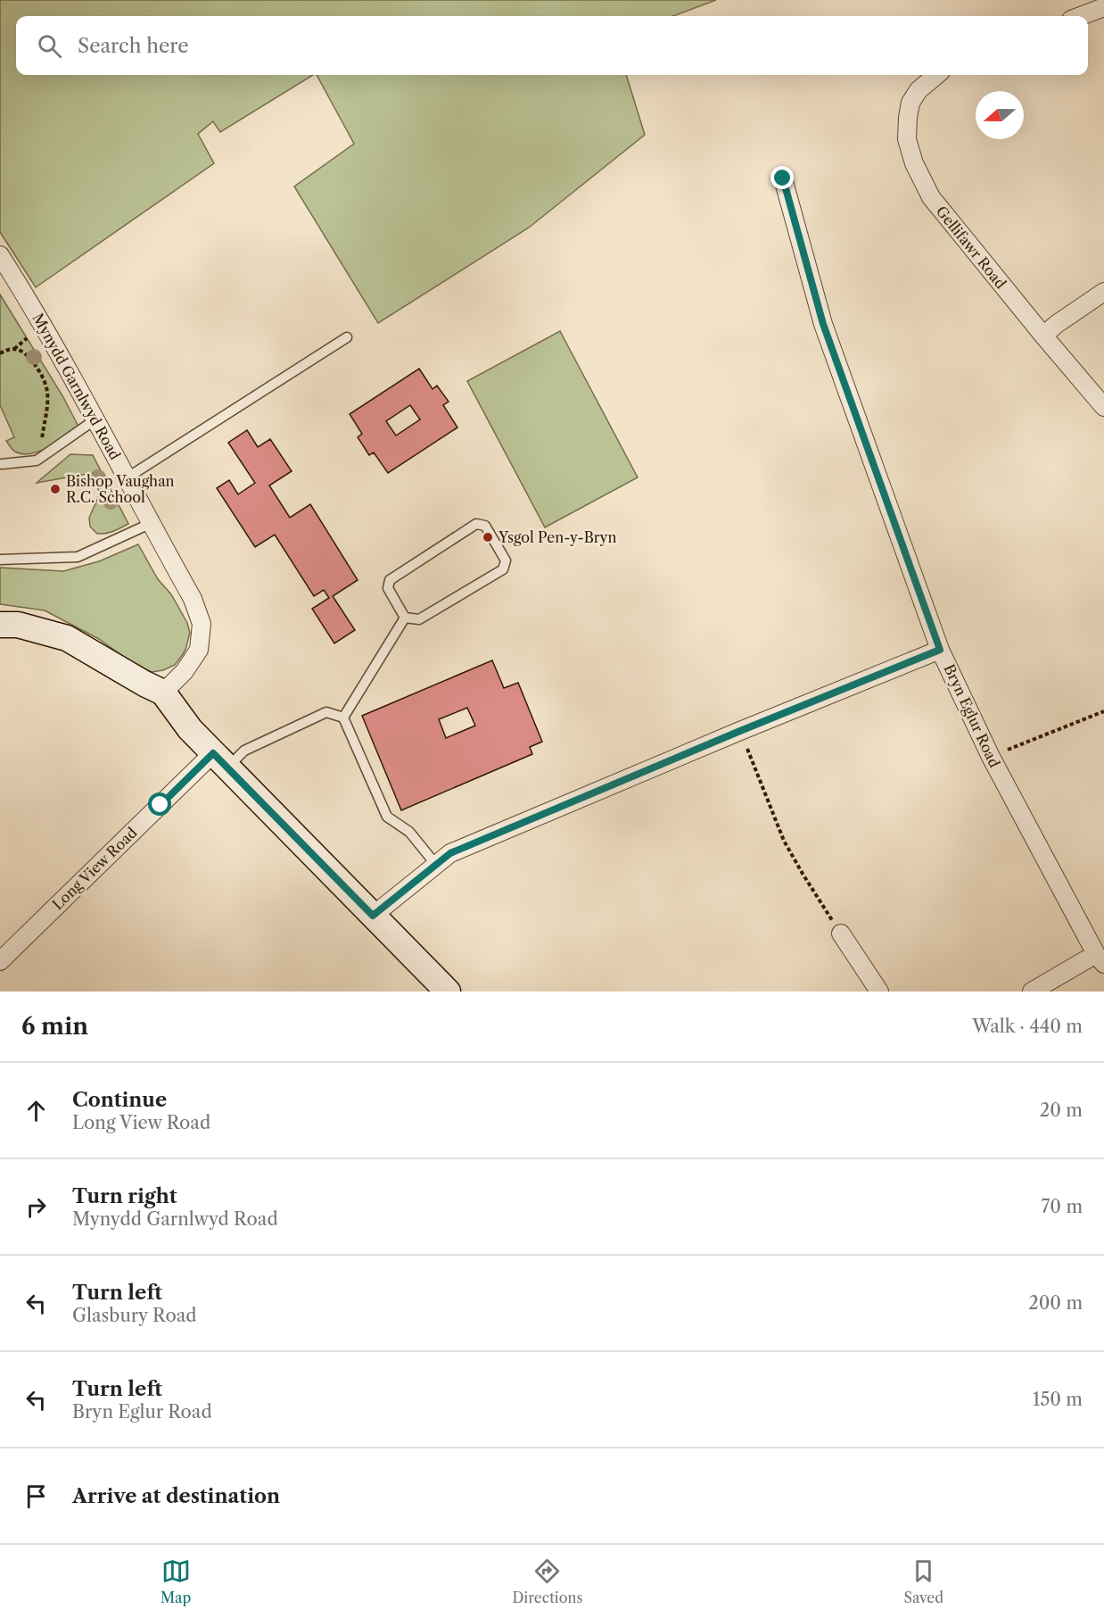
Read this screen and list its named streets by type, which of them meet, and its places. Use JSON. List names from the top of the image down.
{
  "streets": {
    "street": [
      "Gellifawr Road",
      "Mynydd Garnlwyd Road",
      "Bryn Eglur Road",
      "Long View Road"
    ]
  },
  "places": ["Bishop Vaughan R.C. School", "Ysgol Pen-y-Bryn"],
  "north": "left",
  "page": {
    "search": "Search here",
    "heading": ["6 min", "Walk · 440 m"],
    "list": [
      ["Continue", "Long View Road", "20 m"],
      ["Turn right", "Mynydd Garnlwyd Road", "70 m"],
      ["Turn left", "Glasbury Road", "200 m"],
      ["Turn left", "Bryn Eglur Road", "150 m"],
      "Arrive at destination"
    ],
    "nav": ["Map", "Directions", "Saved"]
  }
}
